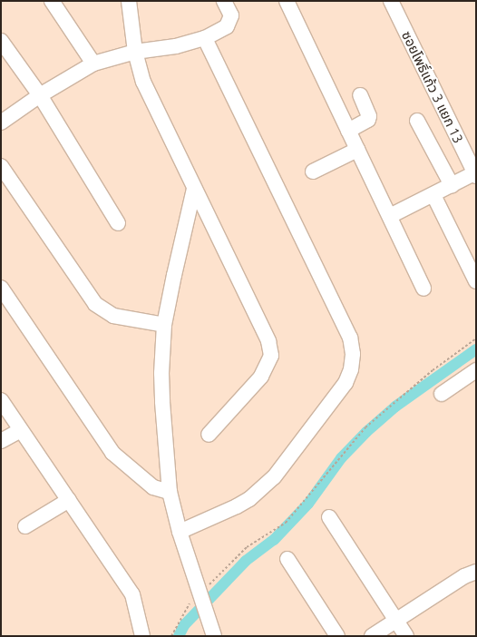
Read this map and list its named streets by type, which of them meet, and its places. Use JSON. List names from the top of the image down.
{
  "streets": {
    "street": ["ซอยโพธิ์แก้ว 3 แยก 13"]
  }
}
